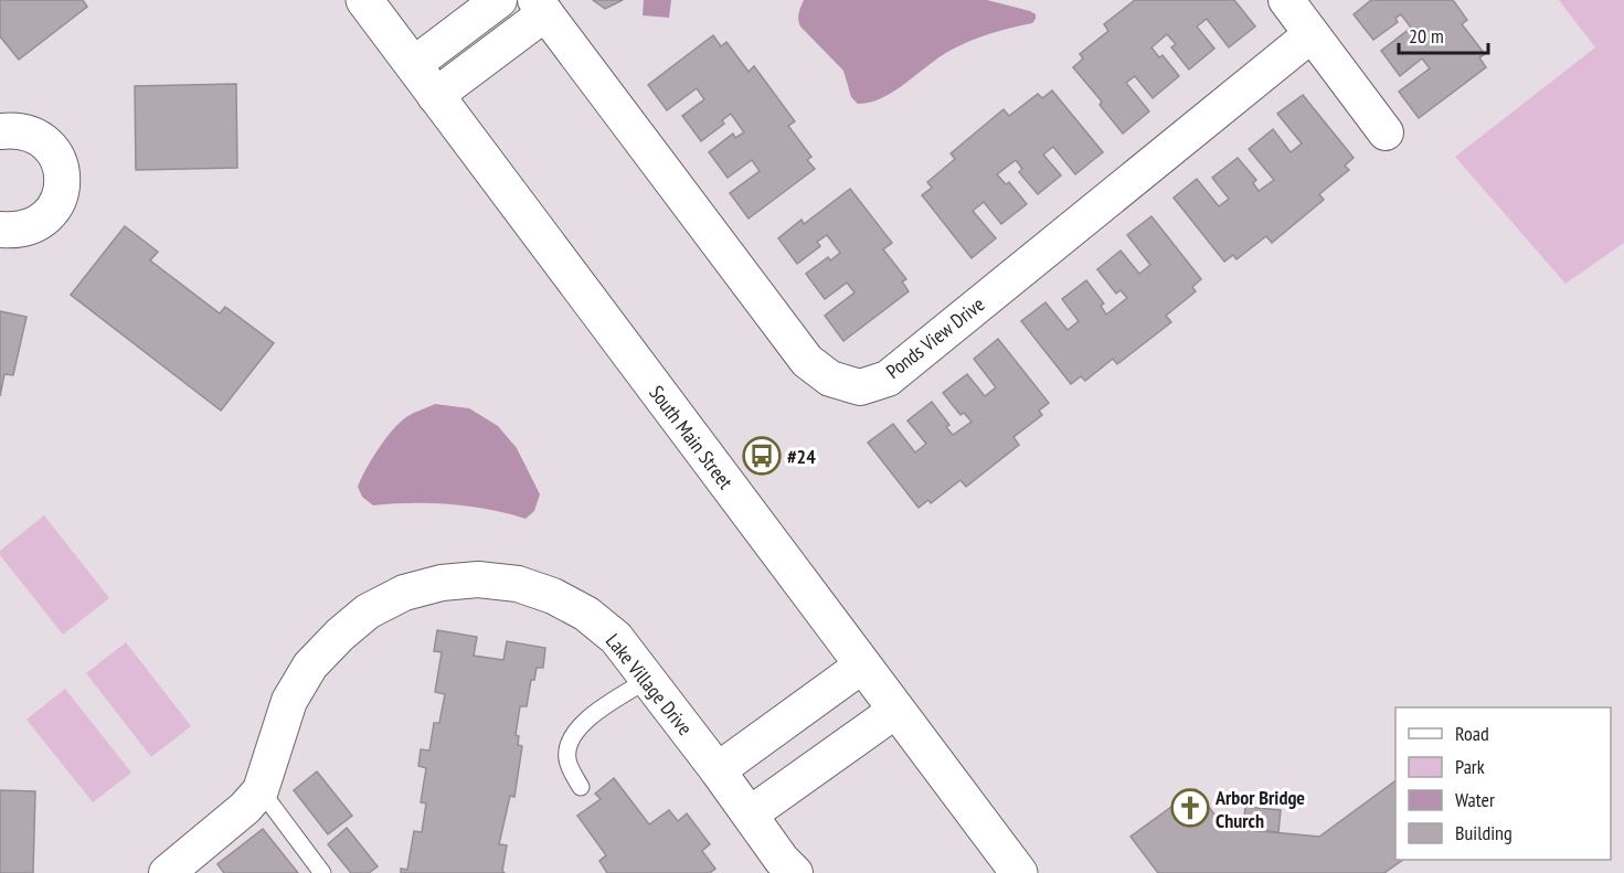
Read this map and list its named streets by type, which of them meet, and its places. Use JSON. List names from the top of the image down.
{
  "streets": {
    "street": ["Ponds View Drive", "South Main Street", "Lake Village Drive"]
  },
  "places": {
    "bus stop": ["#24"],
    "church": ["Arbor Bridge Church"]
  },
  "legend": [
    "Road",
    "Park",
    "Water",
    "Building"
  ],
  "scale_bar": "20 m"
}
